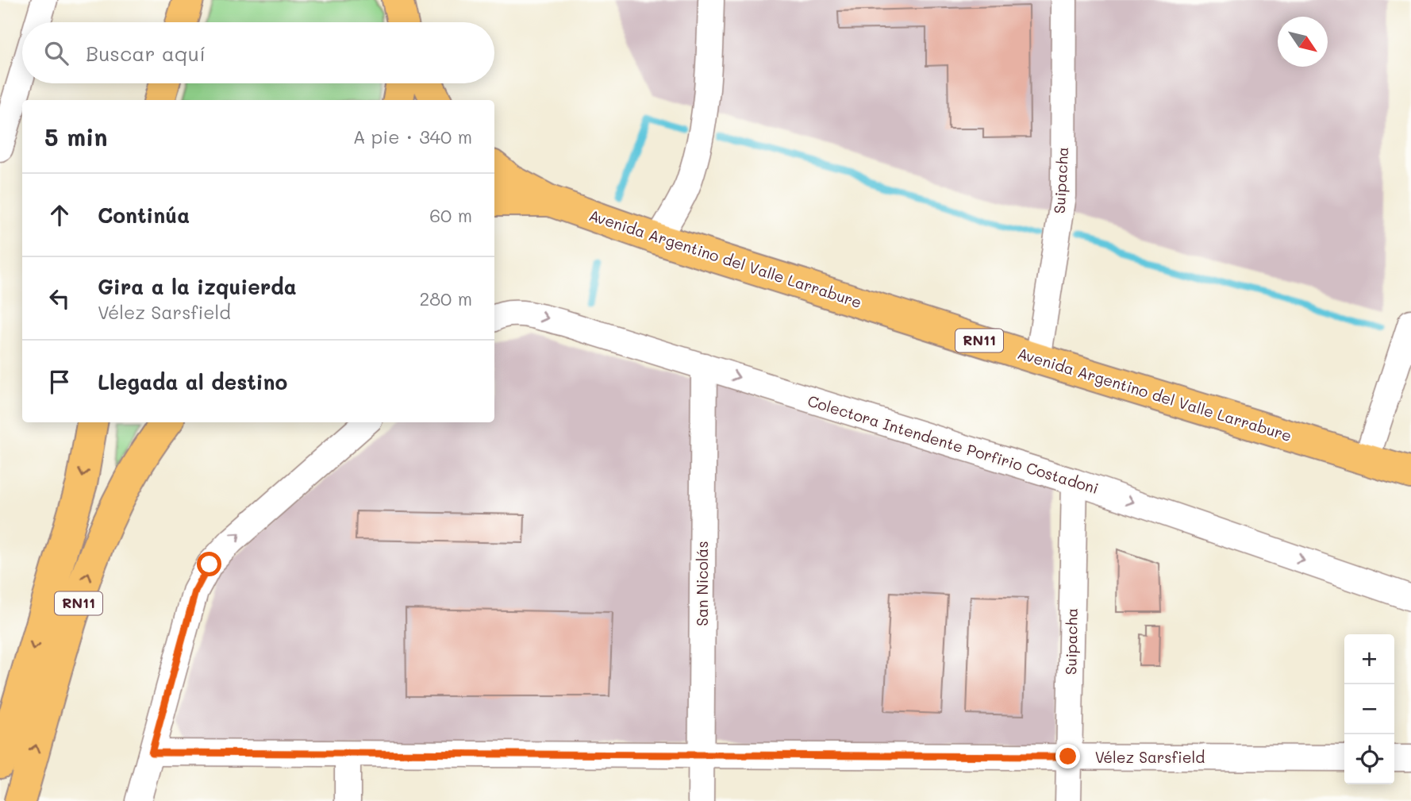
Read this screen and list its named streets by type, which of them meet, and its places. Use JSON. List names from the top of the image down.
{
  "streets": {
    "highway": ["Avenida Argentino del Valle Larrabure", "RN11"],
    "street": [
      "Suipacha",
      "Colectora Intendente Porfirio Costadoni",
      "San Nicolás",
      "Vélez Sarsfield"
    ]
  },
  "crossings": [
    ["Suipacha", "Avenida Argentino del Valle Larrabure"],
    ["Suipacha", "Colectora Intendente Porfirio Costadoni"],
    ["Suipacha", "Vélez Sarsfield"],
    ["Avenida Argentino del Valle Larrabure", "RN11"],
    ["Colectora Intendente Porfirio Costadoni", "San Nicolás"],
    ["San Nicolás", "Vélez Sarsfield"]
  ],
  "one_way": ["Colectora Intendente Porfirio Costadoni"],
  "north": "bottom right",
  "page": {
    "search": "Buscar aquí",
    "heading": ["5 min", "A pie · 340 m"],
    "list": [
      ["Continúa", "60 m"],
      ["Gira a la izquierda", "Vélez Sarsfield", "280 m"],
      "Llegada al destino"
    ],
    "map_buttons": ["+", "−"]
  }
}
